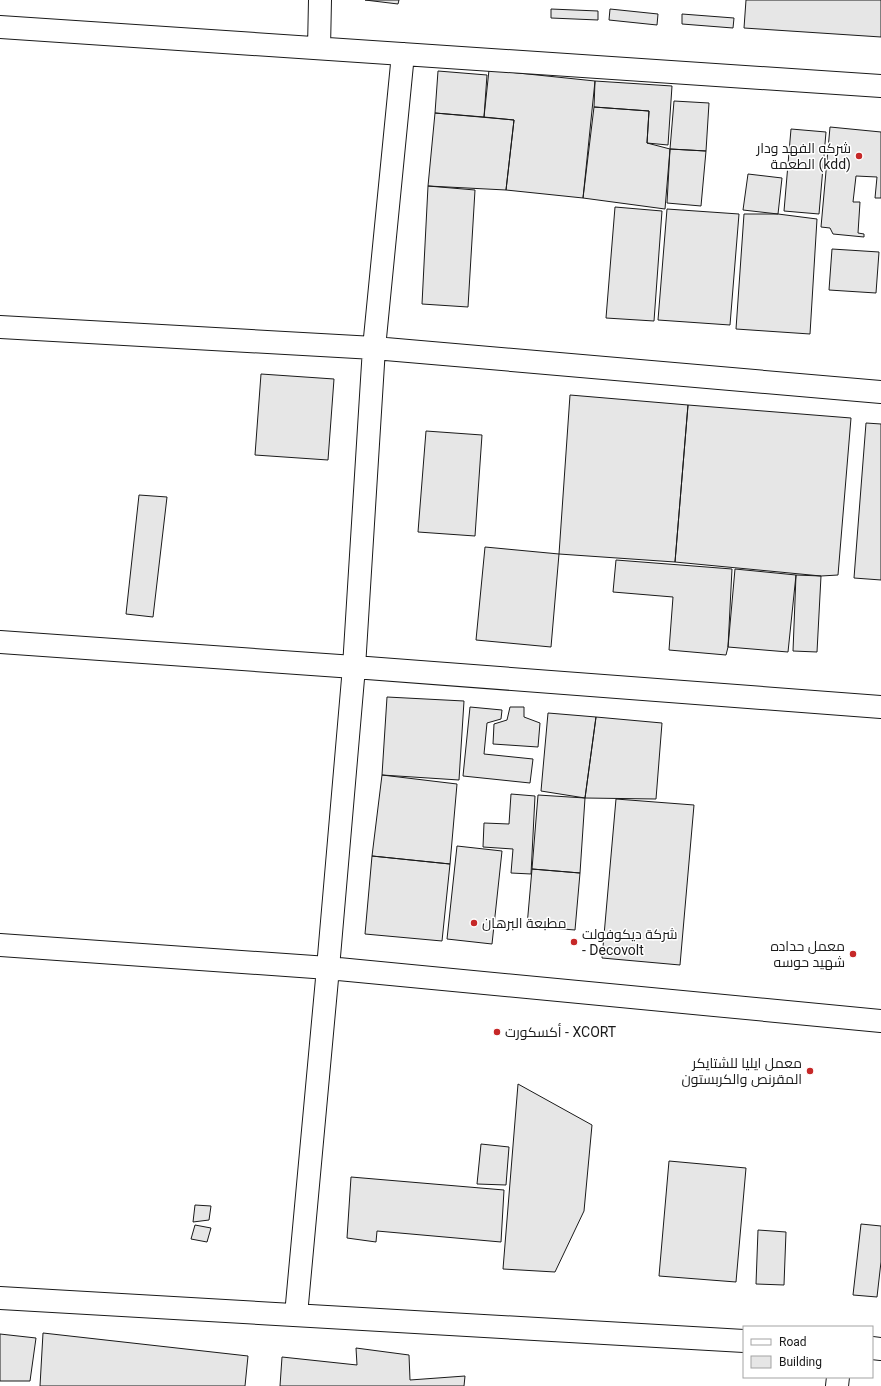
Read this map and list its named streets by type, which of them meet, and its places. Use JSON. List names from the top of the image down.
{
  "places": [
    "شركه الفهد ودار الطعمة (kdd)",
    "مطبعة البرهان",
    "شركة ديكوفولت - Decovolt",
    "معمل حداده شهيد حوسه",
    "أكسكورت - XCORT",
    "معمل ايليا للشتايكر المقرنص والكربستون"
  ],
  "legend": ["Road", "Building"]
}
